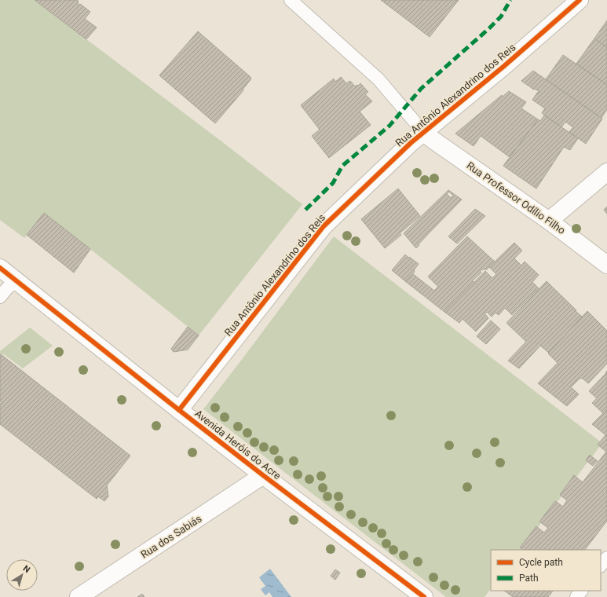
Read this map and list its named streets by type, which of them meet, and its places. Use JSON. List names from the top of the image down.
{
  "streets": {
    "street": [
      "Rua Antônio Alexandrino dos Reis",
      "Rua Professor Odílio Filho",
      "Avenida Heróis do Acre",
      "Rua dos Sabiás"
    ]
  },
  "crossings": [
    ["Rua Antônio Alexandrino dos Reis", "Rua Professor Odílio Filho"],
    ["Rua Antônio Alexandrino dos Reis", "Avenida Heróis do Acre"],
    ["Avenida Heróis do Acre", "Rua dos Sabiás"]
  ],
  "legend": ["Cycle path", "Path"],
  "north": "top right"
}
